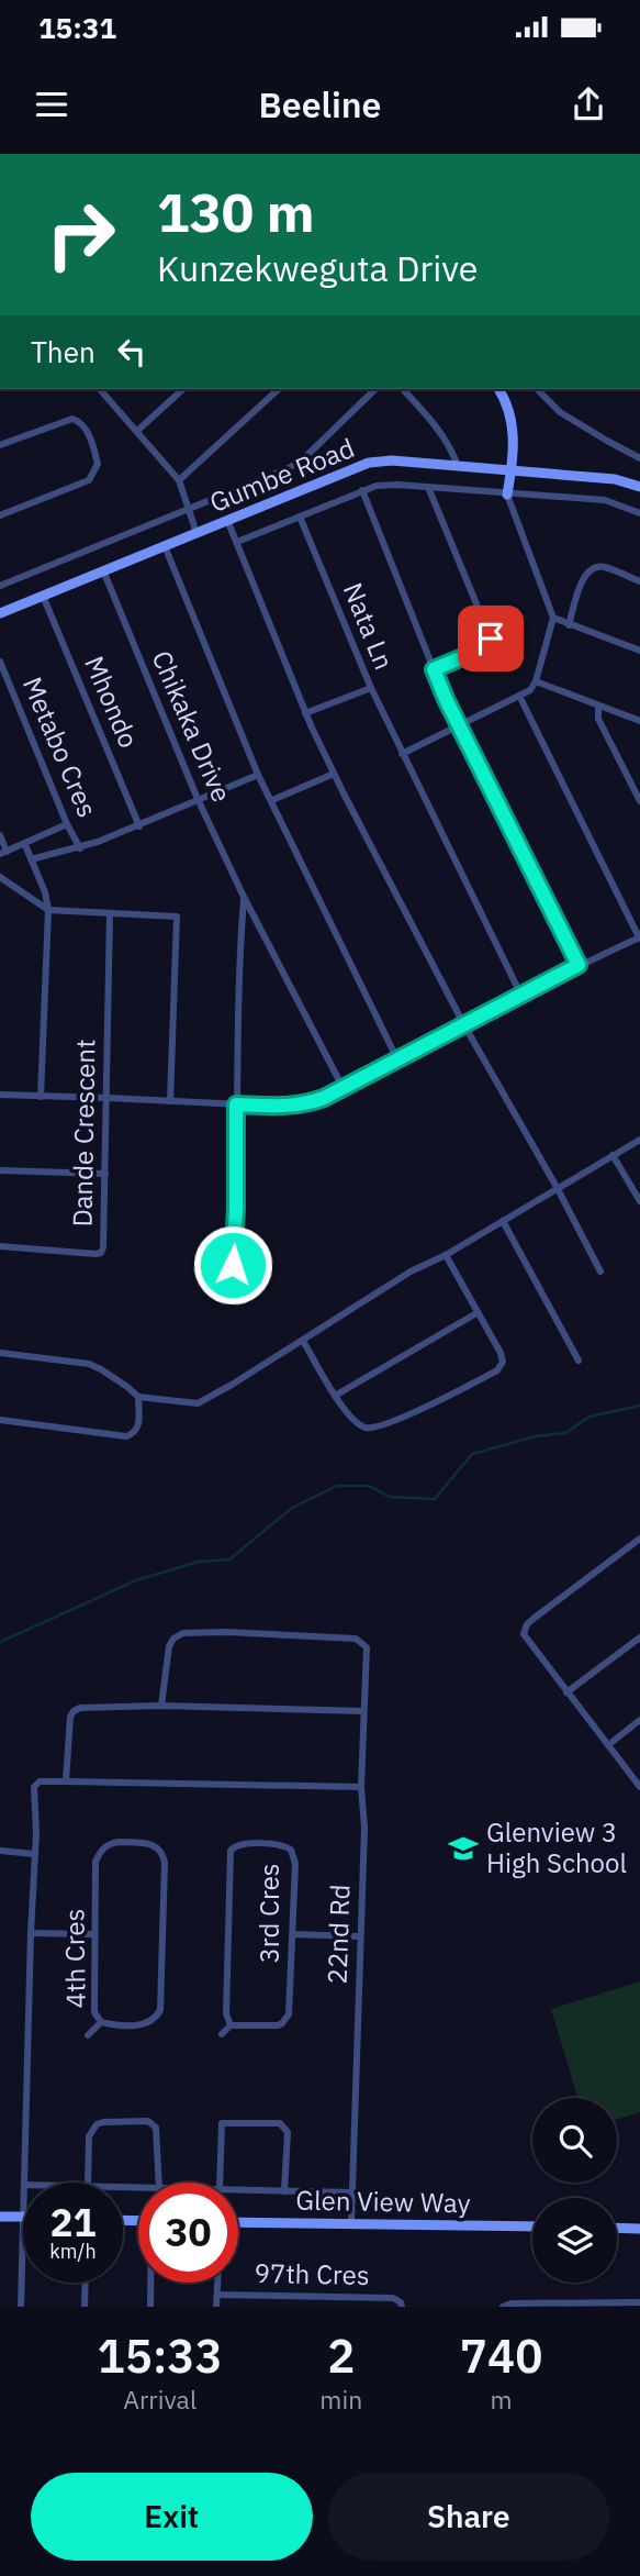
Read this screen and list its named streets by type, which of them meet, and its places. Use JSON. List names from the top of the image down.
{
  "streets": {
    "street": [
      "Gumbe Road",
      "Nata Ln",
      "Mhondo",
      "Chikaka Drive",
      "Metabo Cres",
      "Dande Crescent",
      "3rd Cres",
      "22nd Rd",
      "4th Cres",
      "Glen View Way",
      "97th Cres"
    ]
  },
  "crossings": [
    ["Gumbe Road", "Mhondo"],
    ["Gumbe Road", "Chikaka Drive"],
    ["22nd Rd", "Glen View Way"]
  ],
  "places": {
    "school or university": ["Glenview 3 High School"]
  },
  "page": {
    "status": "15:31",
    "header": "Beeline",
    "turn": ["130 m", "Kunzekweguta Drive"],
    "then": "Then",
    "speed": "21 km/h",
    "limit": "30",
    "eta": [
      "15:33",
      "Arrival",
      "2",
      "min",
      "740",
      "m"
    ],
    "buttons": ["Exit", "Share"]
  }
}
